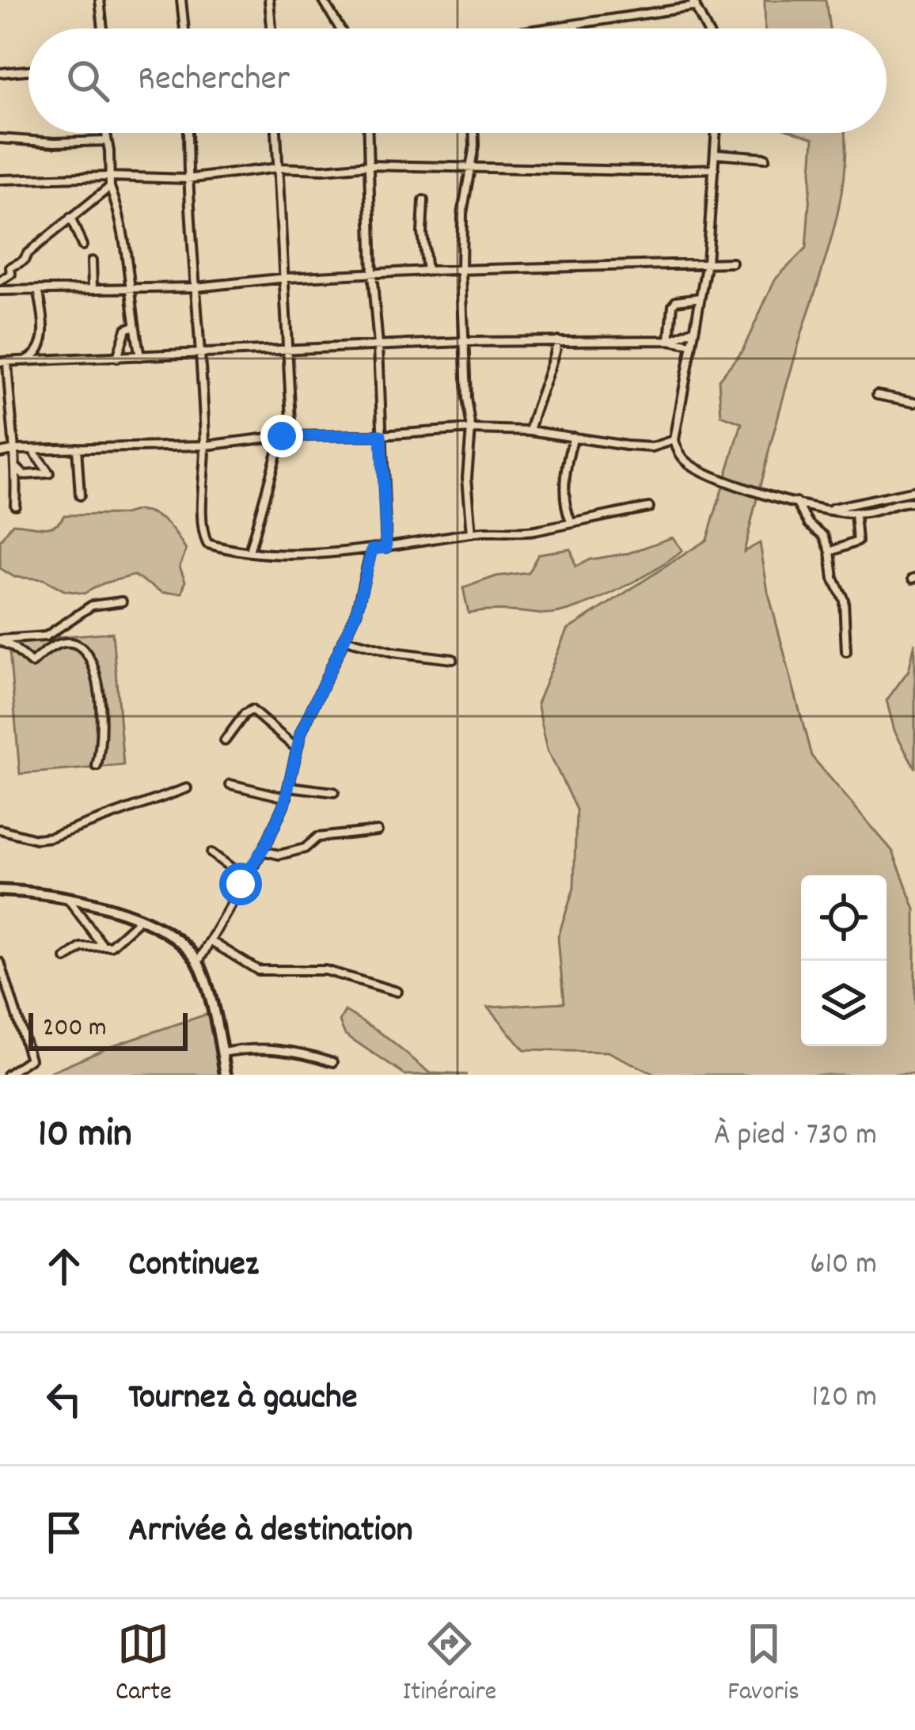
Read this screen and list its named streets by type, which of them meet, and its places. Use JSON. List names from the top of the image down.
{
  "scale_bar": "200 m",
  "page": {
    "search": "Rechercher",
    "scale": "200 m",
    "heading": ["10 min", "À pied · 730 m"],
    "list": [
      ["Continuez", "610 m"],
      ["Tournez à gauche", "120 m"],
      "Arrivée à destination"
    ],
    "nav": ["Carte", "Itinéraire", "Favoris"]
  }
}
